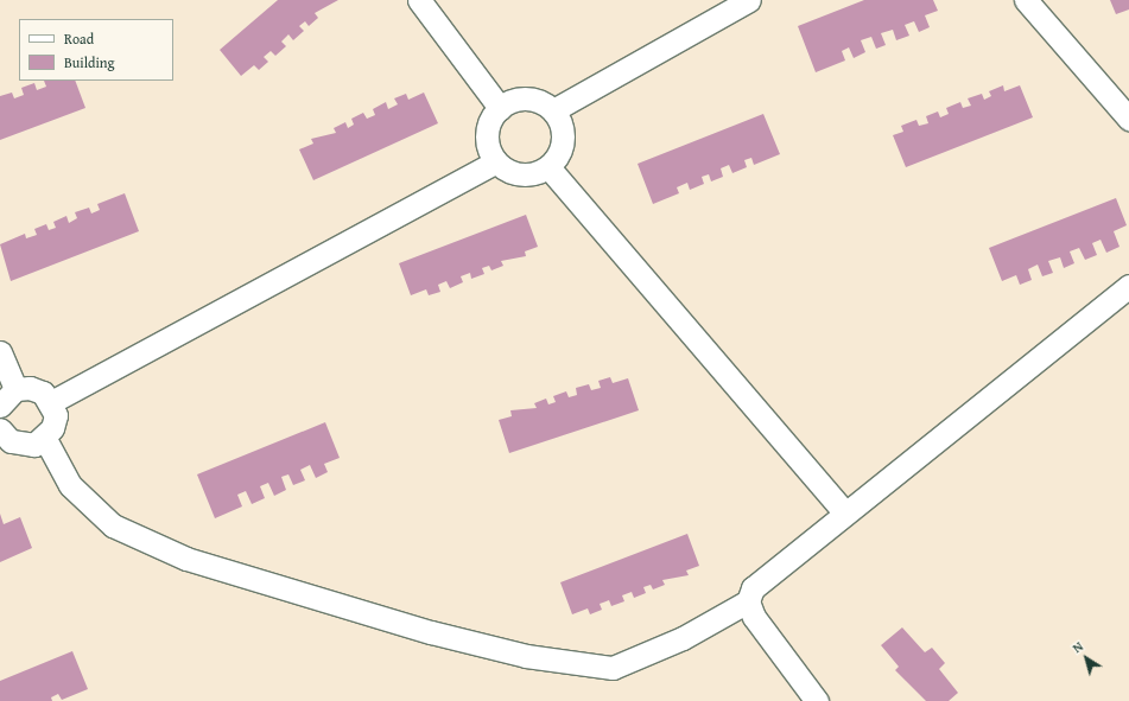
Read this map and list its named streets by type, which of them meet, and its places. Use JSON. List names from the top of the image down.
{
  "legend": ["Road", "Building"],
  "north": "top left"
}
